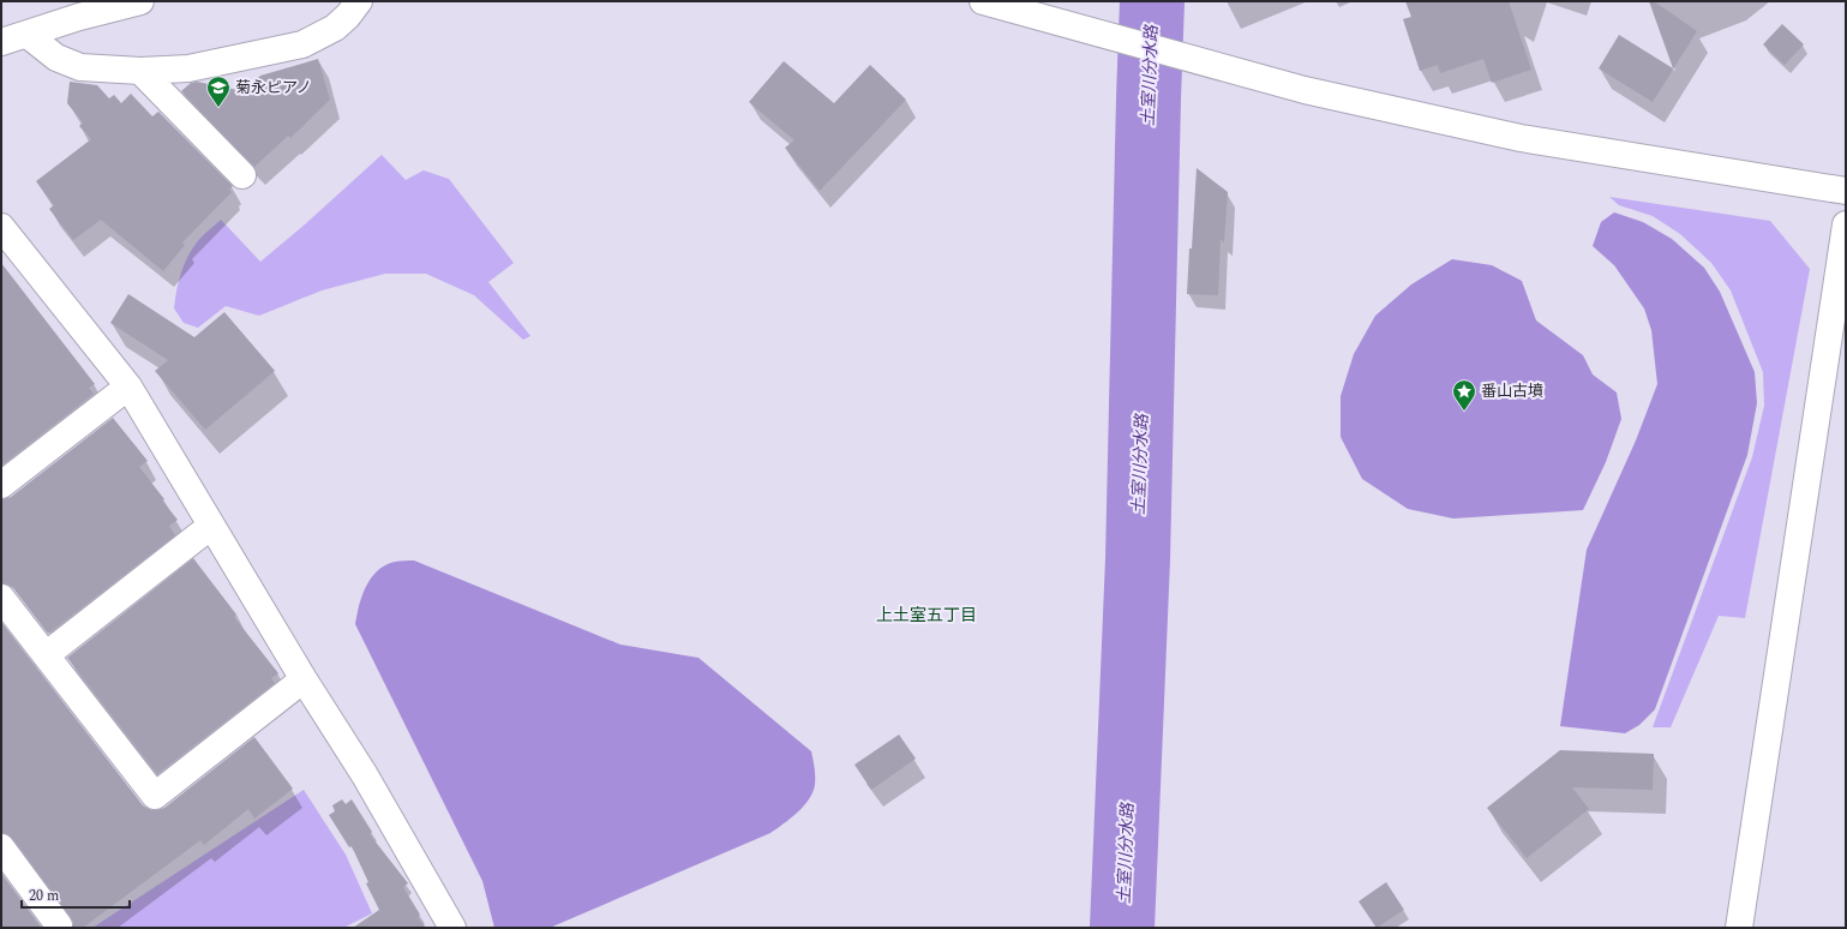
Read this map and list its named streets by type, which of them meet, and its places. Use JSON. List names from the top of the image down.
{
  "districts": ["上土室五丁目"],
  "water": ["土室川分水路"],
  "places": {
    "school or university": ["菊永ピアノ"],
    "place": ["番山古墳"]
  },
  "scale_bar": "20 m"
}
